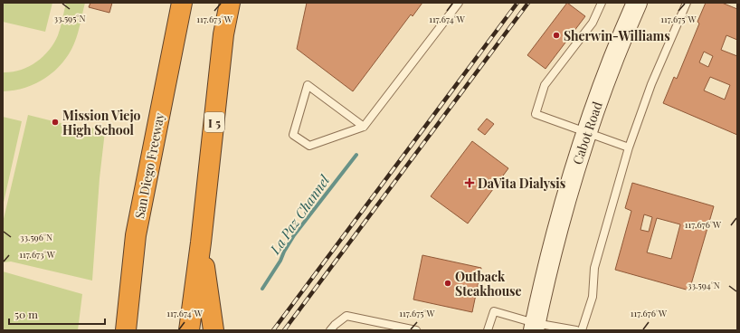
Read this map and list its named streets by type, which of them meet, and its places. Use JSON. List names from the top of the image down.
{
  "streets": {
    "highway": ["I 5", "San Diego Freeway"],
    "main road": ["Cabot Road"]
  },
  "water": ["La Paz Channel"],
  "places": {
    "other": ["Sherwin-Williams", "Mission Viejo High School", "Outback Steakhouse"],
    "health": ["DaVita Dialysis"]
  },
  "scale_bar": "50 m",
  "coordinates": [
    "33.595°N",
    "117.673°W",
    "117.674°W",
    "117.675°W",
    "117.676°W",
    "33.596°N",
    "33.594°N"
  ]
}
